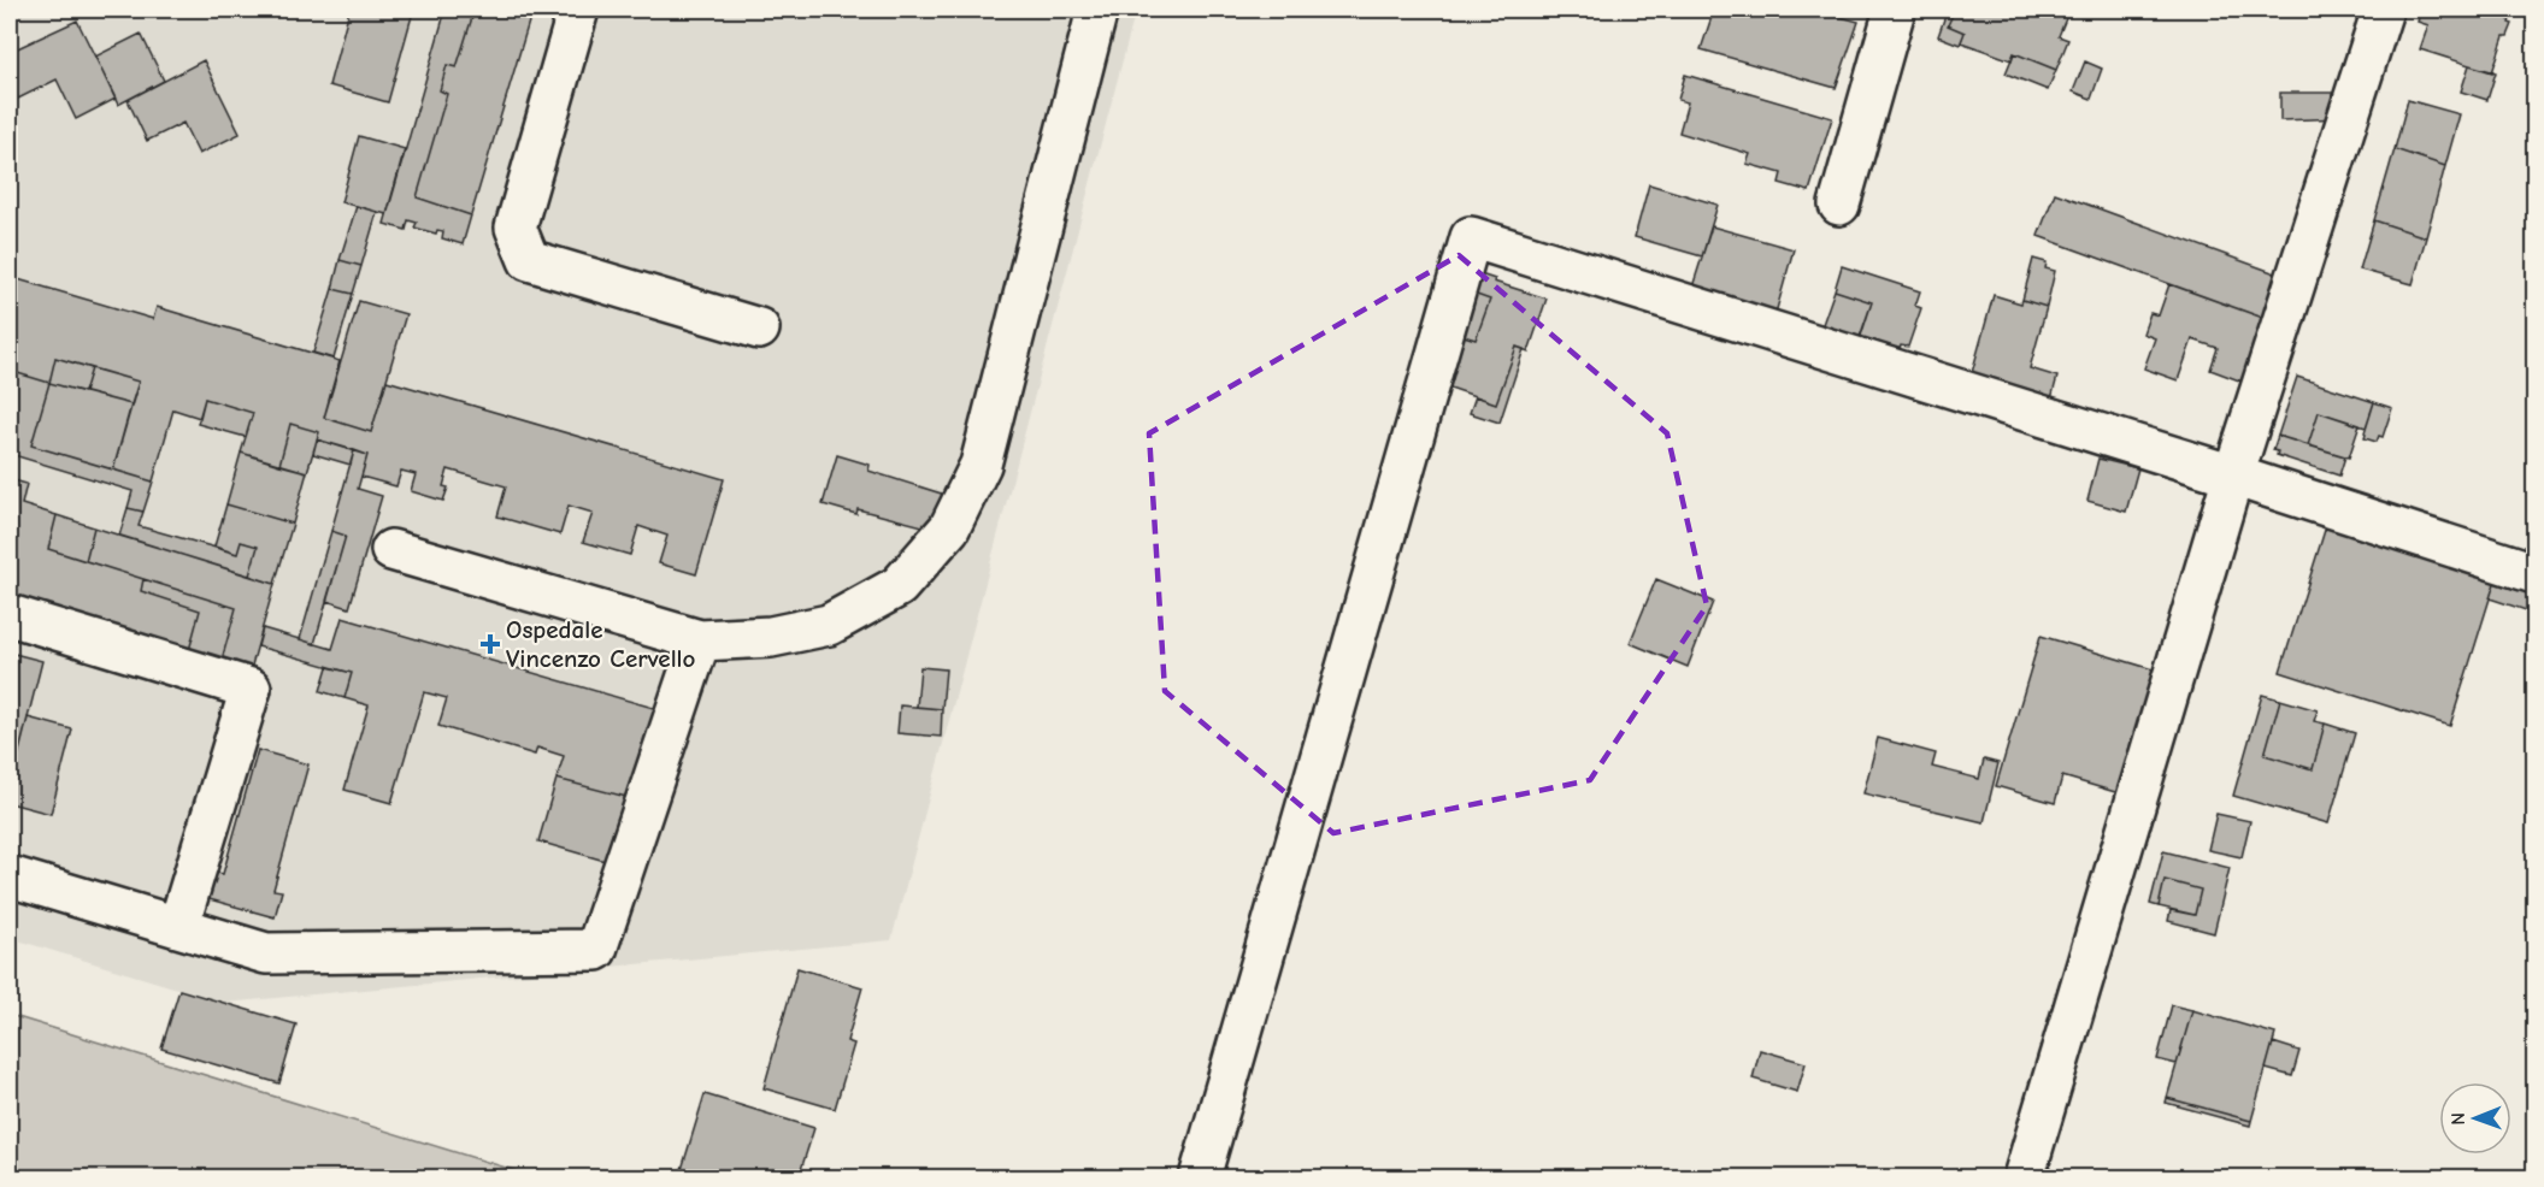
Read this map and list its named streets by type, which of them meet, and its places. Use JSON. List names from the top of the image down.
{
  "places": {
    "health": ["Ospedale Vincenzo Cervello"]
  },
  "north": "left"
}
